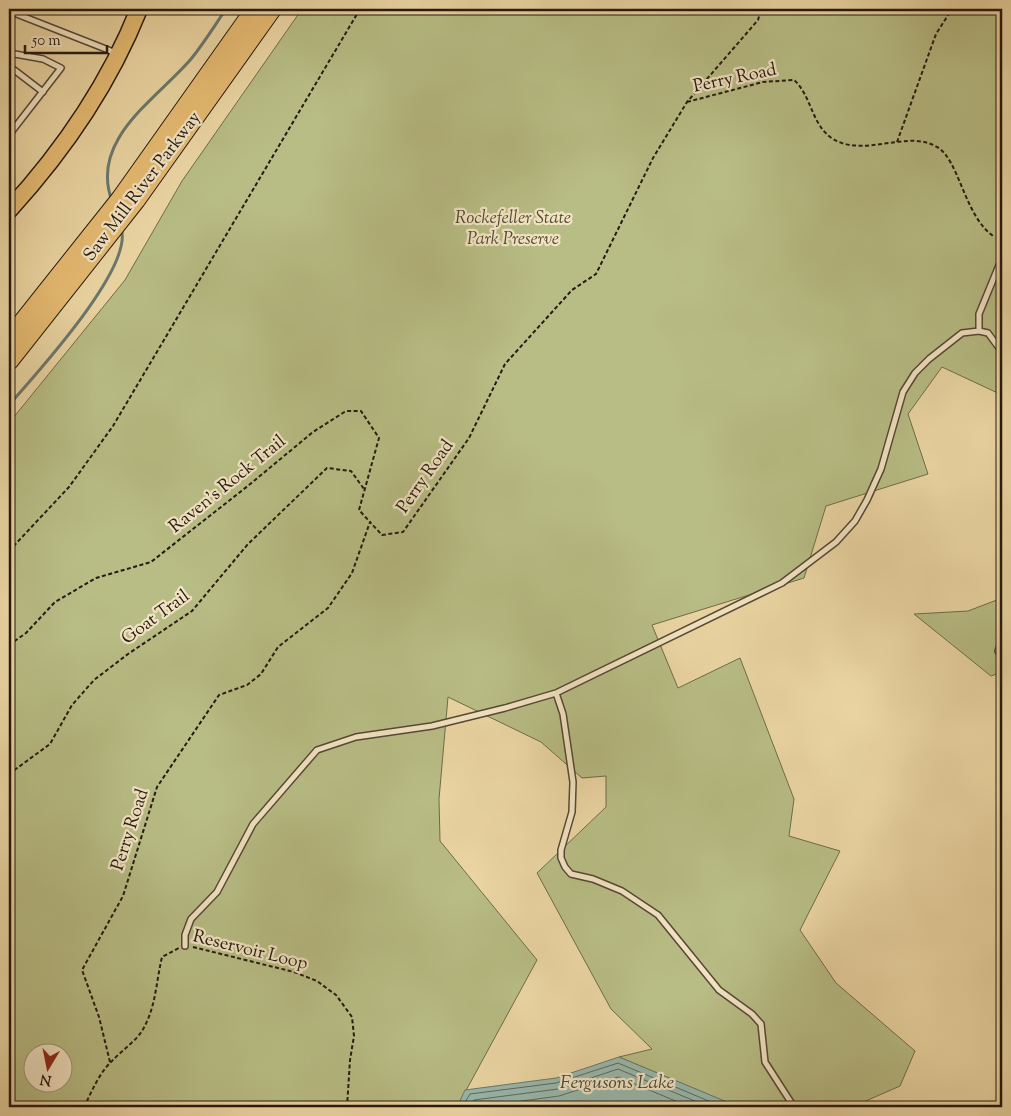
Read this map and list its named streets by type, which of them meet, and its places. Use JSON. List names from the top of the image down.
{
  "streets": {
    "highway": ["Saw Mill River Parkway"],
    "path": [
      "Perry Road",
      "Raven's Rock Trail",
      "Goat Trail",
      "Reservoir Loop"
    ]
  },
  "crossings": [
    ["Perry Road", "Raven's Rock Trail"],
    ["Perry Road", "Reservoir Loop"],
    ["Raven's Rock Trail", "Goat Trail"]
  ],
  "water": ["Fergusons Lake"],
  "parks": ["Rockefeller State Park Preserve"],
  "scale_bar": "50 m",
  "north": "bottom"
}
